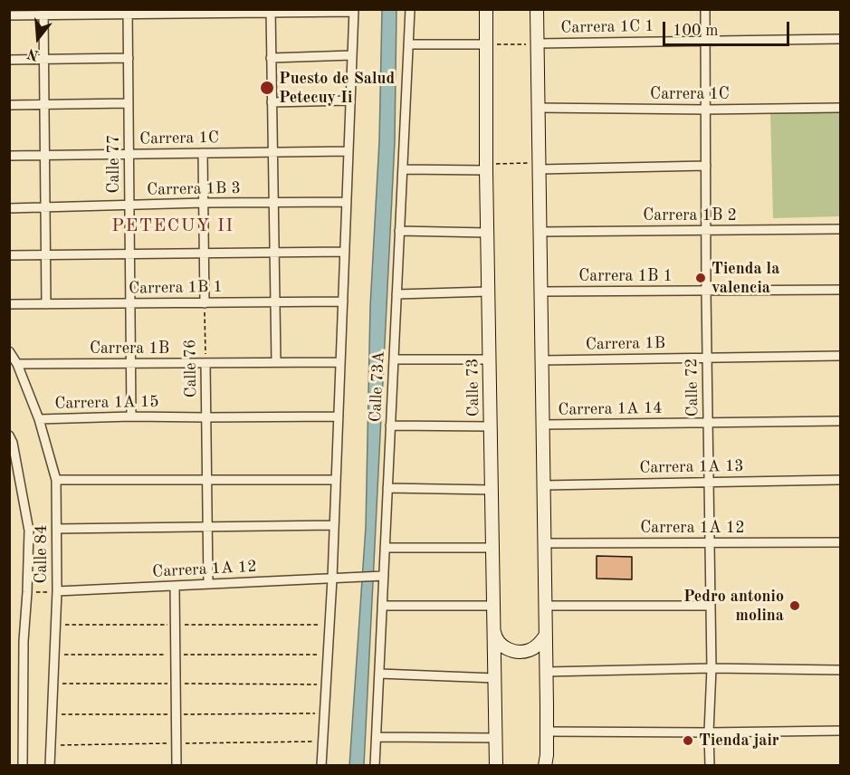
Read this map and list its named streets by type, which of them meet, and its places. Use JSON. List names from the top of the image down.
{
  "streets": {
    "main road": ["Calle 73"],
    "street": [
      "Carrera 1C 1",
      "Carrera 1C",
      "Calle 77",
      "Carrera 1B 3",
      "Carrera 1B 2",
      "Carrera 1B 1",
      "Carrera 1B",
      "Calle 76",
      "Calle 73A",
      "Calle 72",
      "Carrera 1A 15",
      "Carrera 1A 14",
      "Carrera 1A 13",
      "Carrera 1A 12",
      "Calle 84"
    ]
  },
  "crossings": [
    ["Carrera 1C 1", "Calle 72"],
    ["Carrera 1C", "Calle 77"],
    ["Carrera 1C", "Calle 72"],
    ["Calle 77", "Carrera 1B 3"],
    ["Calle 77", "Carrera 1B 1"],
    ["Calle 77", "Carrera 1B"],
    ["Calle 77", "Carrera 1A 15"],
    ["Carrera 1B 2", "Calle 72"],
    ["Carrera 1B 1", "Calle 76"],
    ["Carrera 1B 1", "Calle 72"],
    ["Carrera 1B", "Calle 76"],
    ["Carrera 1B", "Calle 72"],
    ["Carrera 1B", "Calle 84"],
    ["Calle 76", "Carrera 1A 15"],
    ["Calle 76", "Carrera 1A 12"],
    ["Calle 73A", "Carrera 1A 12"],
    ["Calle 72", "Carrera 1A 14"],
    ["Calle 72", "Carrera 1A 13"],
    ["Calle 72", "Carrera 1A 12"],
    ["Carrera 1A 15", "Calle 84"],
    ["Carrera 1A 12", "Calle 84"]
  ],
  "districts": ["PETECUY II"],
  "places": [
    "Puesto de Salud Petecuy Ii",
    "Tienda la valencia",
    "Pedro antonio molina",
    "Tienda jair"
  ],
  "scale_bar": "100 m",
  "north": "bottom"
}
